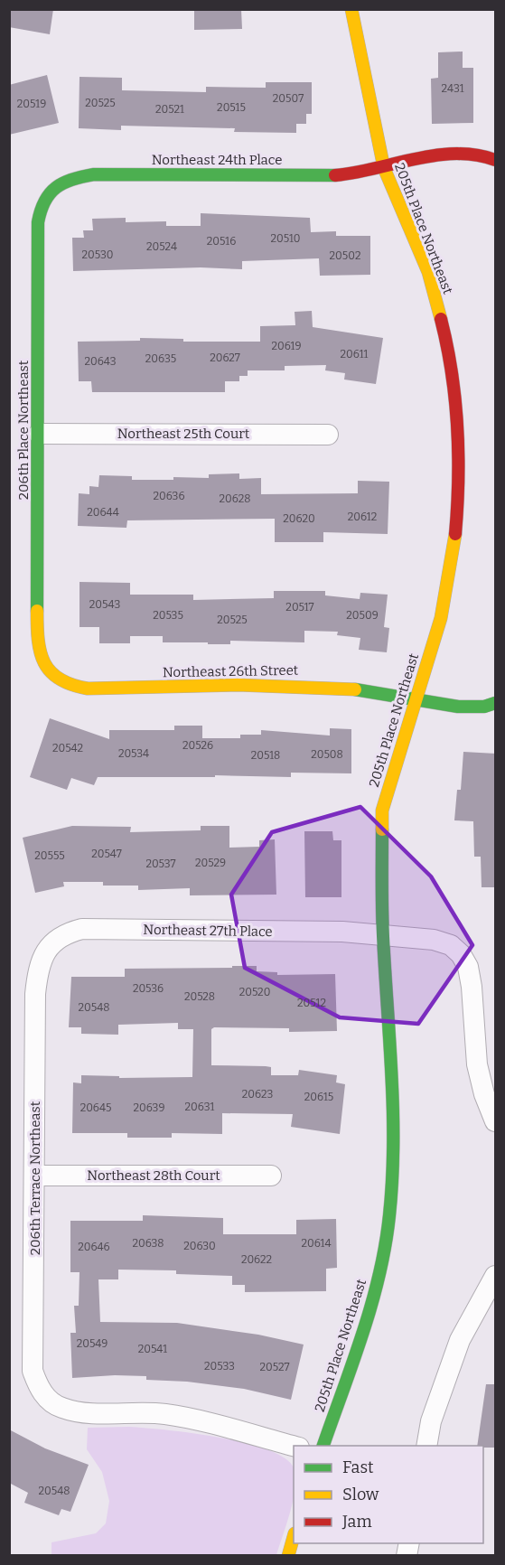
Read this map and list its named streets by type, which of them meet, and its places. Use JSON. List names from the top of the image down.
{
  "streets": {
    "street": [
      "Northeast 24th Place",
      "205th Place Northeast",
      "206th Place Northeast",
      "Northeast 25th Court",
      "Northeast 26th Street",
      "Northeast 27th Place",
      "Northeast 28th Court",
      "206th Terrace Northeast"
    ]
  },
  "crossings": [
    ["Northeast 24th Place", "205th Place Northeast"],
    ["Northeast 24th Place", "206th Place Northeast"],
    ["205th Place Northeast", "Northeast 26th Street"],
    ["205th Place Northeast", "Northeast 27th Place"],
    ["206th Place Northeast", "Northeast 25th Court"],
    ["206th Place Northeast", "Northeast 26th Street"],
    ["Northeast 27th Place", "206th Terrace Northeast"],
    ["Northeast 28th Court", "206th Terrace Northeast"]
  ],
  "house_numbers": [
    "2431",
    "20507",
    "20525",
    "20519",
    "20515",
    "20521",
    "20510",
    "20516",
    "20524",
    "20530",
    "20502",
    "20619",
    "20611",
    "20627",
    "20635",
    "20643",
    "20636",
    "20628",
    "20644",
    "20612",
    "20620",
    "20543",
    "20517",
    "20535",
    "20509",
    "20525",
    "20526",
    "20542",
    "20534",
    "20508",
    "20518",
    "20547",
    "20555",
    "20529",
    "20537",
    "20536",
    "20520",
    "20528",
    "20512",
    "20548",
    "20623",
    "20615",
    "20631",
    "20645",
    "20639",
    "20638",
    "20614",
    "20630",
    "20646",
    "20622",
    "20549",
    "20541",
    "20533",
    "20527",
    "20548"
  ],
  "legend": ["Fast", "Slow", "Jam"]
}
